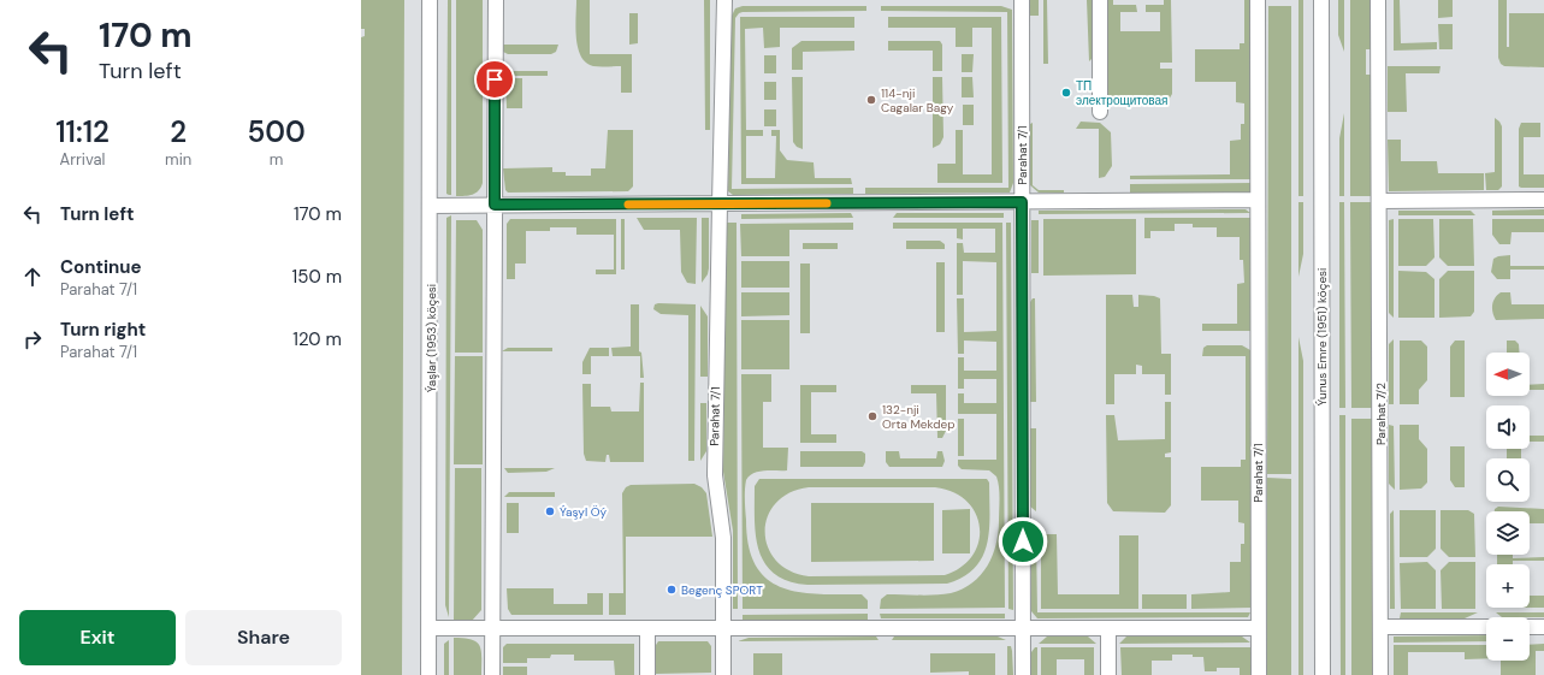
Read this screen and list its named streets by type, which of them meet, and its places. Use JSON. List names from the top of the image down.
{
  "streets": {
    "street": [
      "Parahat 7/1",
      "Ýunus Emre (1951) köçesi",
      "Ýaşlar (1953) köçesi",
      "Parahat 7/2"
    ]
  },
  "places": [
    "ТП электрощитовая",
    "114-nji Cagalar Bagy",
    "132-nji Orta Mekdep",
    "Ýaşyl Öý",
    "Begenç SPORT"
  ],
  "north": "left",
  "page": {
    "turn": ["170 m", "Turn left"],
    "eta": [
      "11:12",
      "Arrival",
      "2",
      "min",
      "500",
      "m"
    ],
    "list": [
      {
        "name": "Turn left",
        "value": "170 m"
      },
      {
        "name": "Continue",
        "note": "Parahat 7/1",
        "value": "150 m"
      },
      {
        "name": "Turn right",
        "note": "Parahat 7/1",
        "value": "120 m"
      }
    ],
    "map_buttons": ["+", "−"],
    "buttons": ["Exit", "Share"]
  }
}
